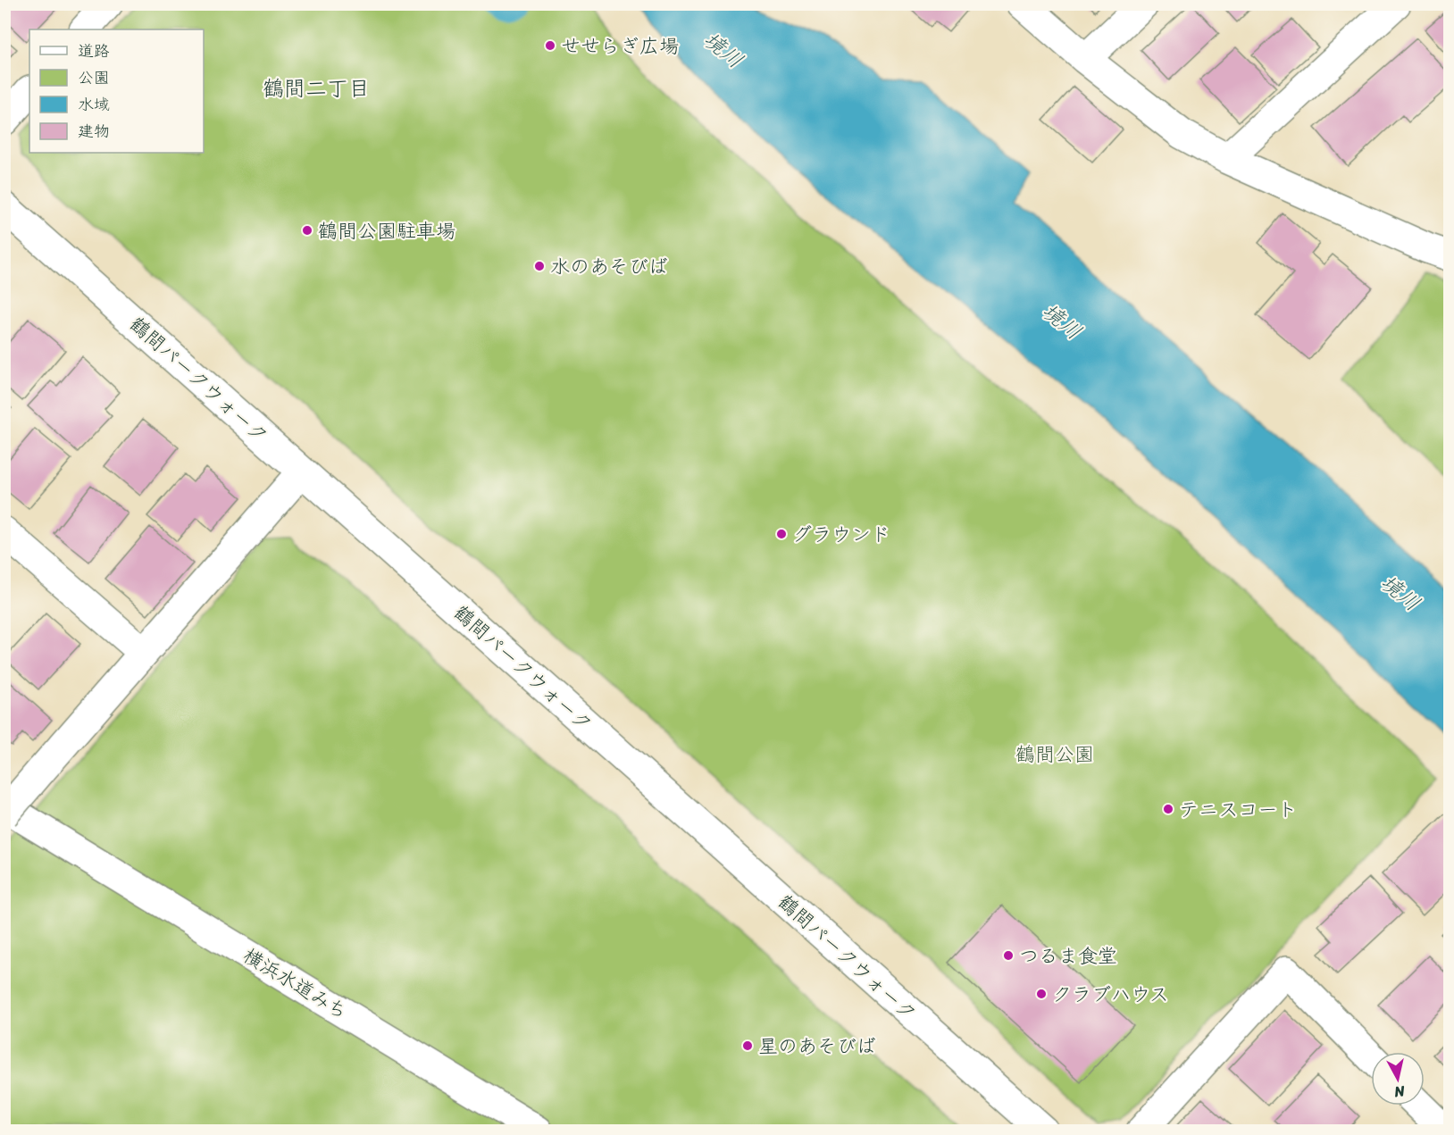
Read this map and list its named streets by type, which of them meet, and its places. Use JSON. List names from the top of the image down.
{
  "streets": {
    "street": ["鶴間パークウォーク", "横浜水道みち"]
  },
  "districts": ["鶴間二丁目"],
  "water": ["境川"],
  "parks": ["鶴間公園"],
  "places": [
    "せせらぎ広場",
    "鶴間公園駐車場",
    "水のあそびば",
    "グラウンド",
    "テニスコート",
    "つるま食堂",
    "クラブハウス",
    "星のあそびば"
  ],
  "legend": [
    "道路",
    "公園",
    "水域",
    "建物"
  ],
  "north": "bottom"
}
